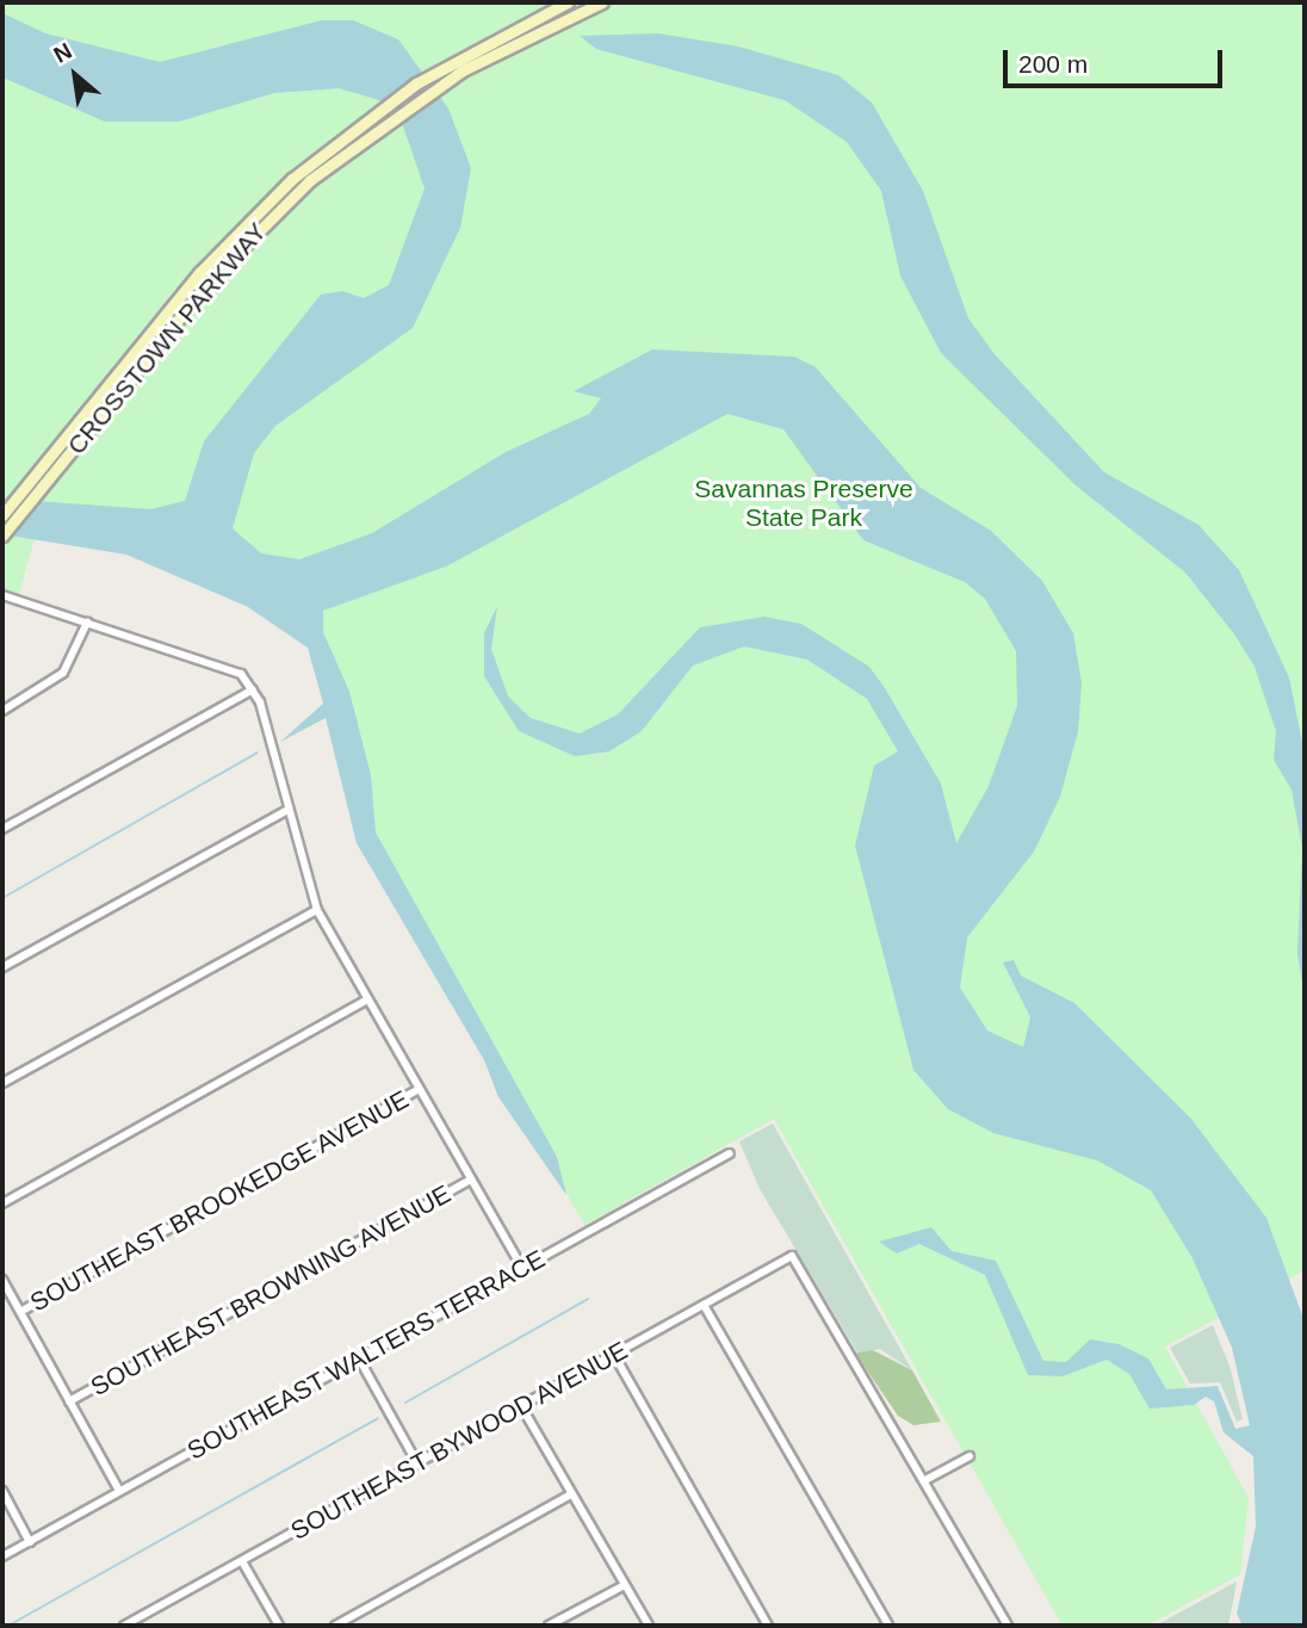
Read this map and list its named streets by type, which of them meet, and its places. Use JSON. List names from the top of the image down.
{
  "streets": {
    "main road": ["CROSSTOWN PARKWAY"],
    "street": [
      "SOUTHEAST BROOKEDGE AVENUE",
      "SOUTHEAST BROWNING AVENUE",
      "SOUTHEAST WALTERS TERRACE",
      "SOUTHEAST BYWOOD AVENUE"
    ]
  },
  "parks": ["Savannas Preserve State Park"],
  "scale_bar": "200 m",
  "north": "top left"
}
